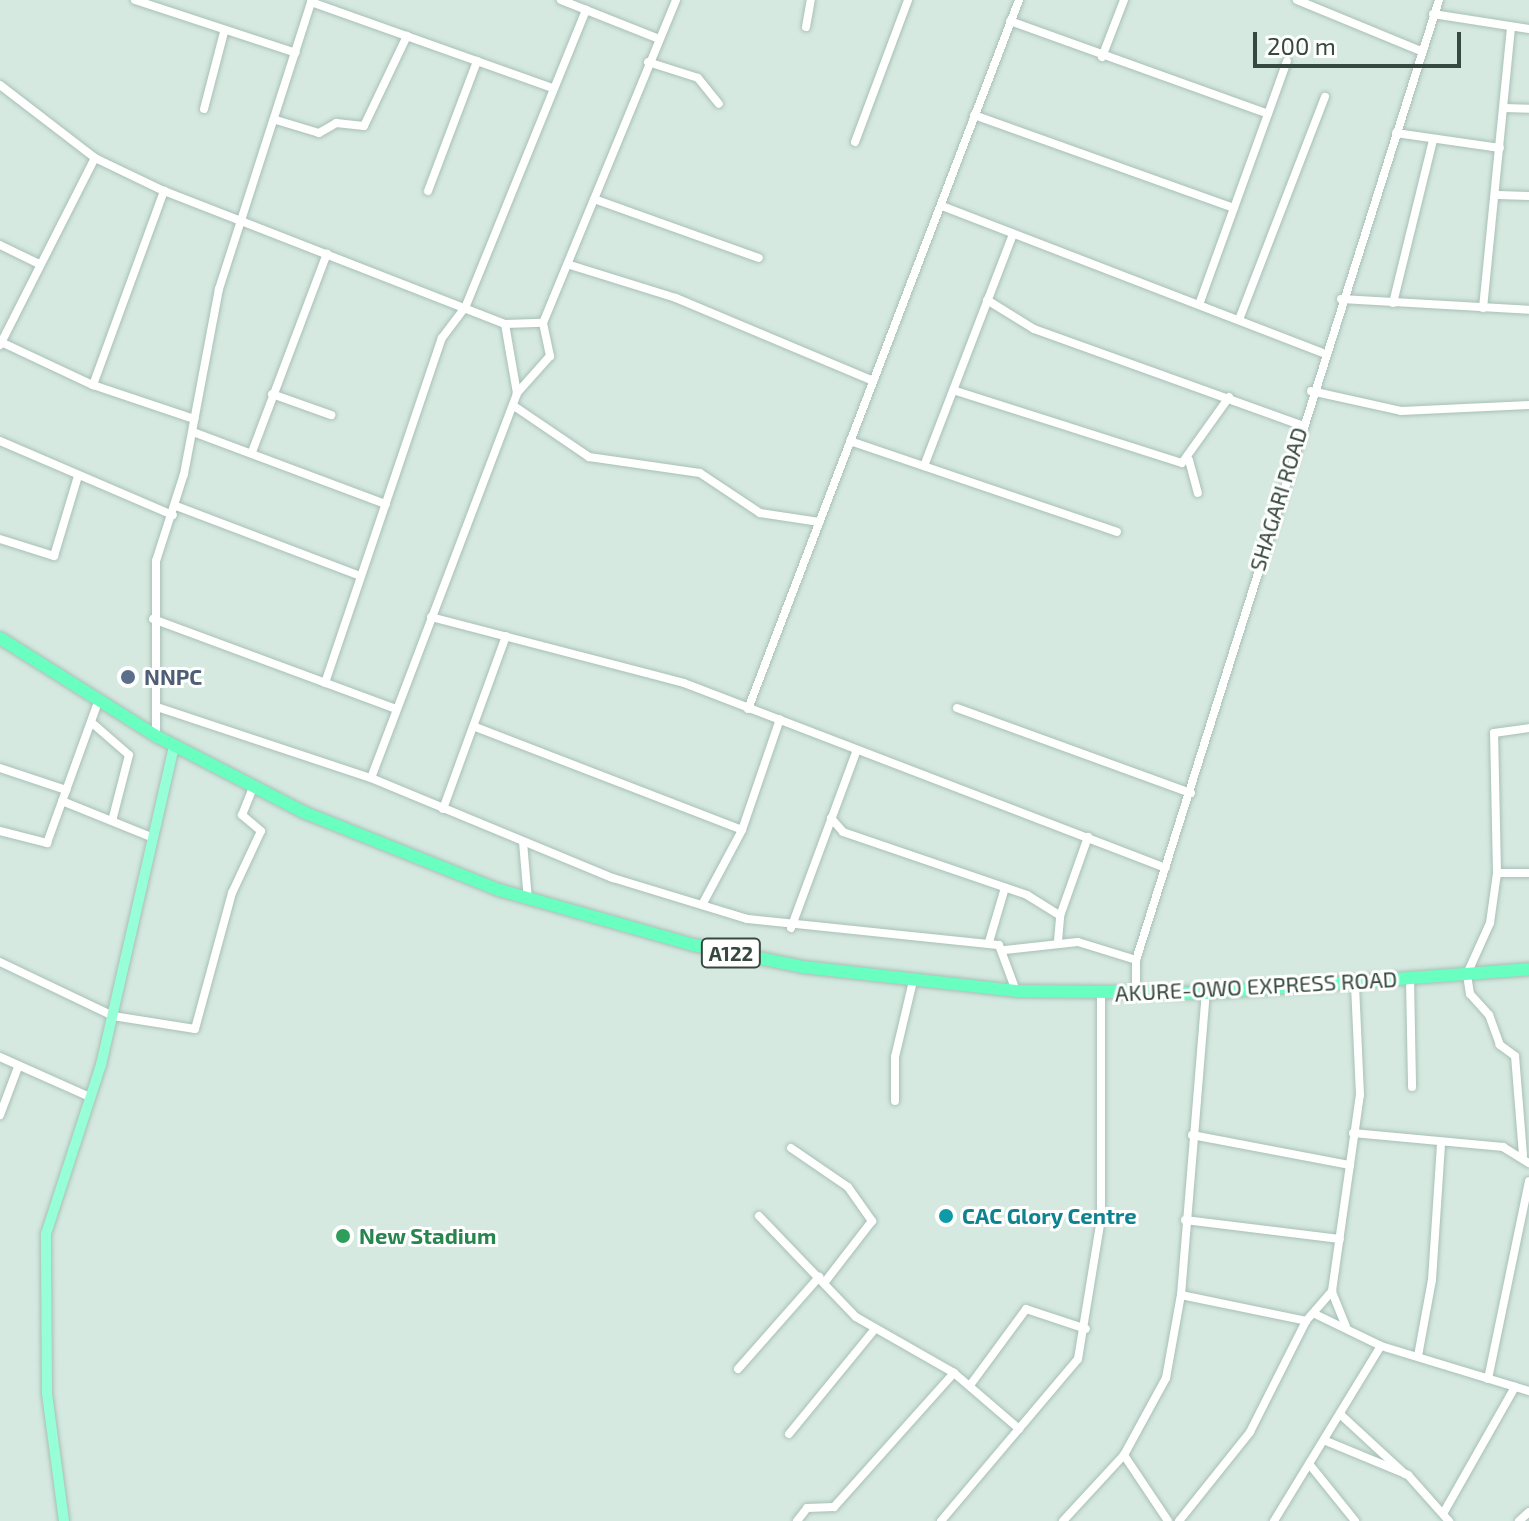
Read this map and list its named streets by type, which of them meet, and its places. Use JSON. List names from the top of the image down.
{
  "streets": {
    "highway": ["A122", "AKURE-OWO EXPRESS ROAD"],
    "street": ["SHAGARI ROAD"]
  },
  "crossings": [
    ["SHAGARI ROAD", "AKURE-OWO EXPRESS ROAD"]
  ],
  "places": ["NNPC", "CAC Glory Centre", "New Stadium"],
  "scale_bar": "200 m"
}
